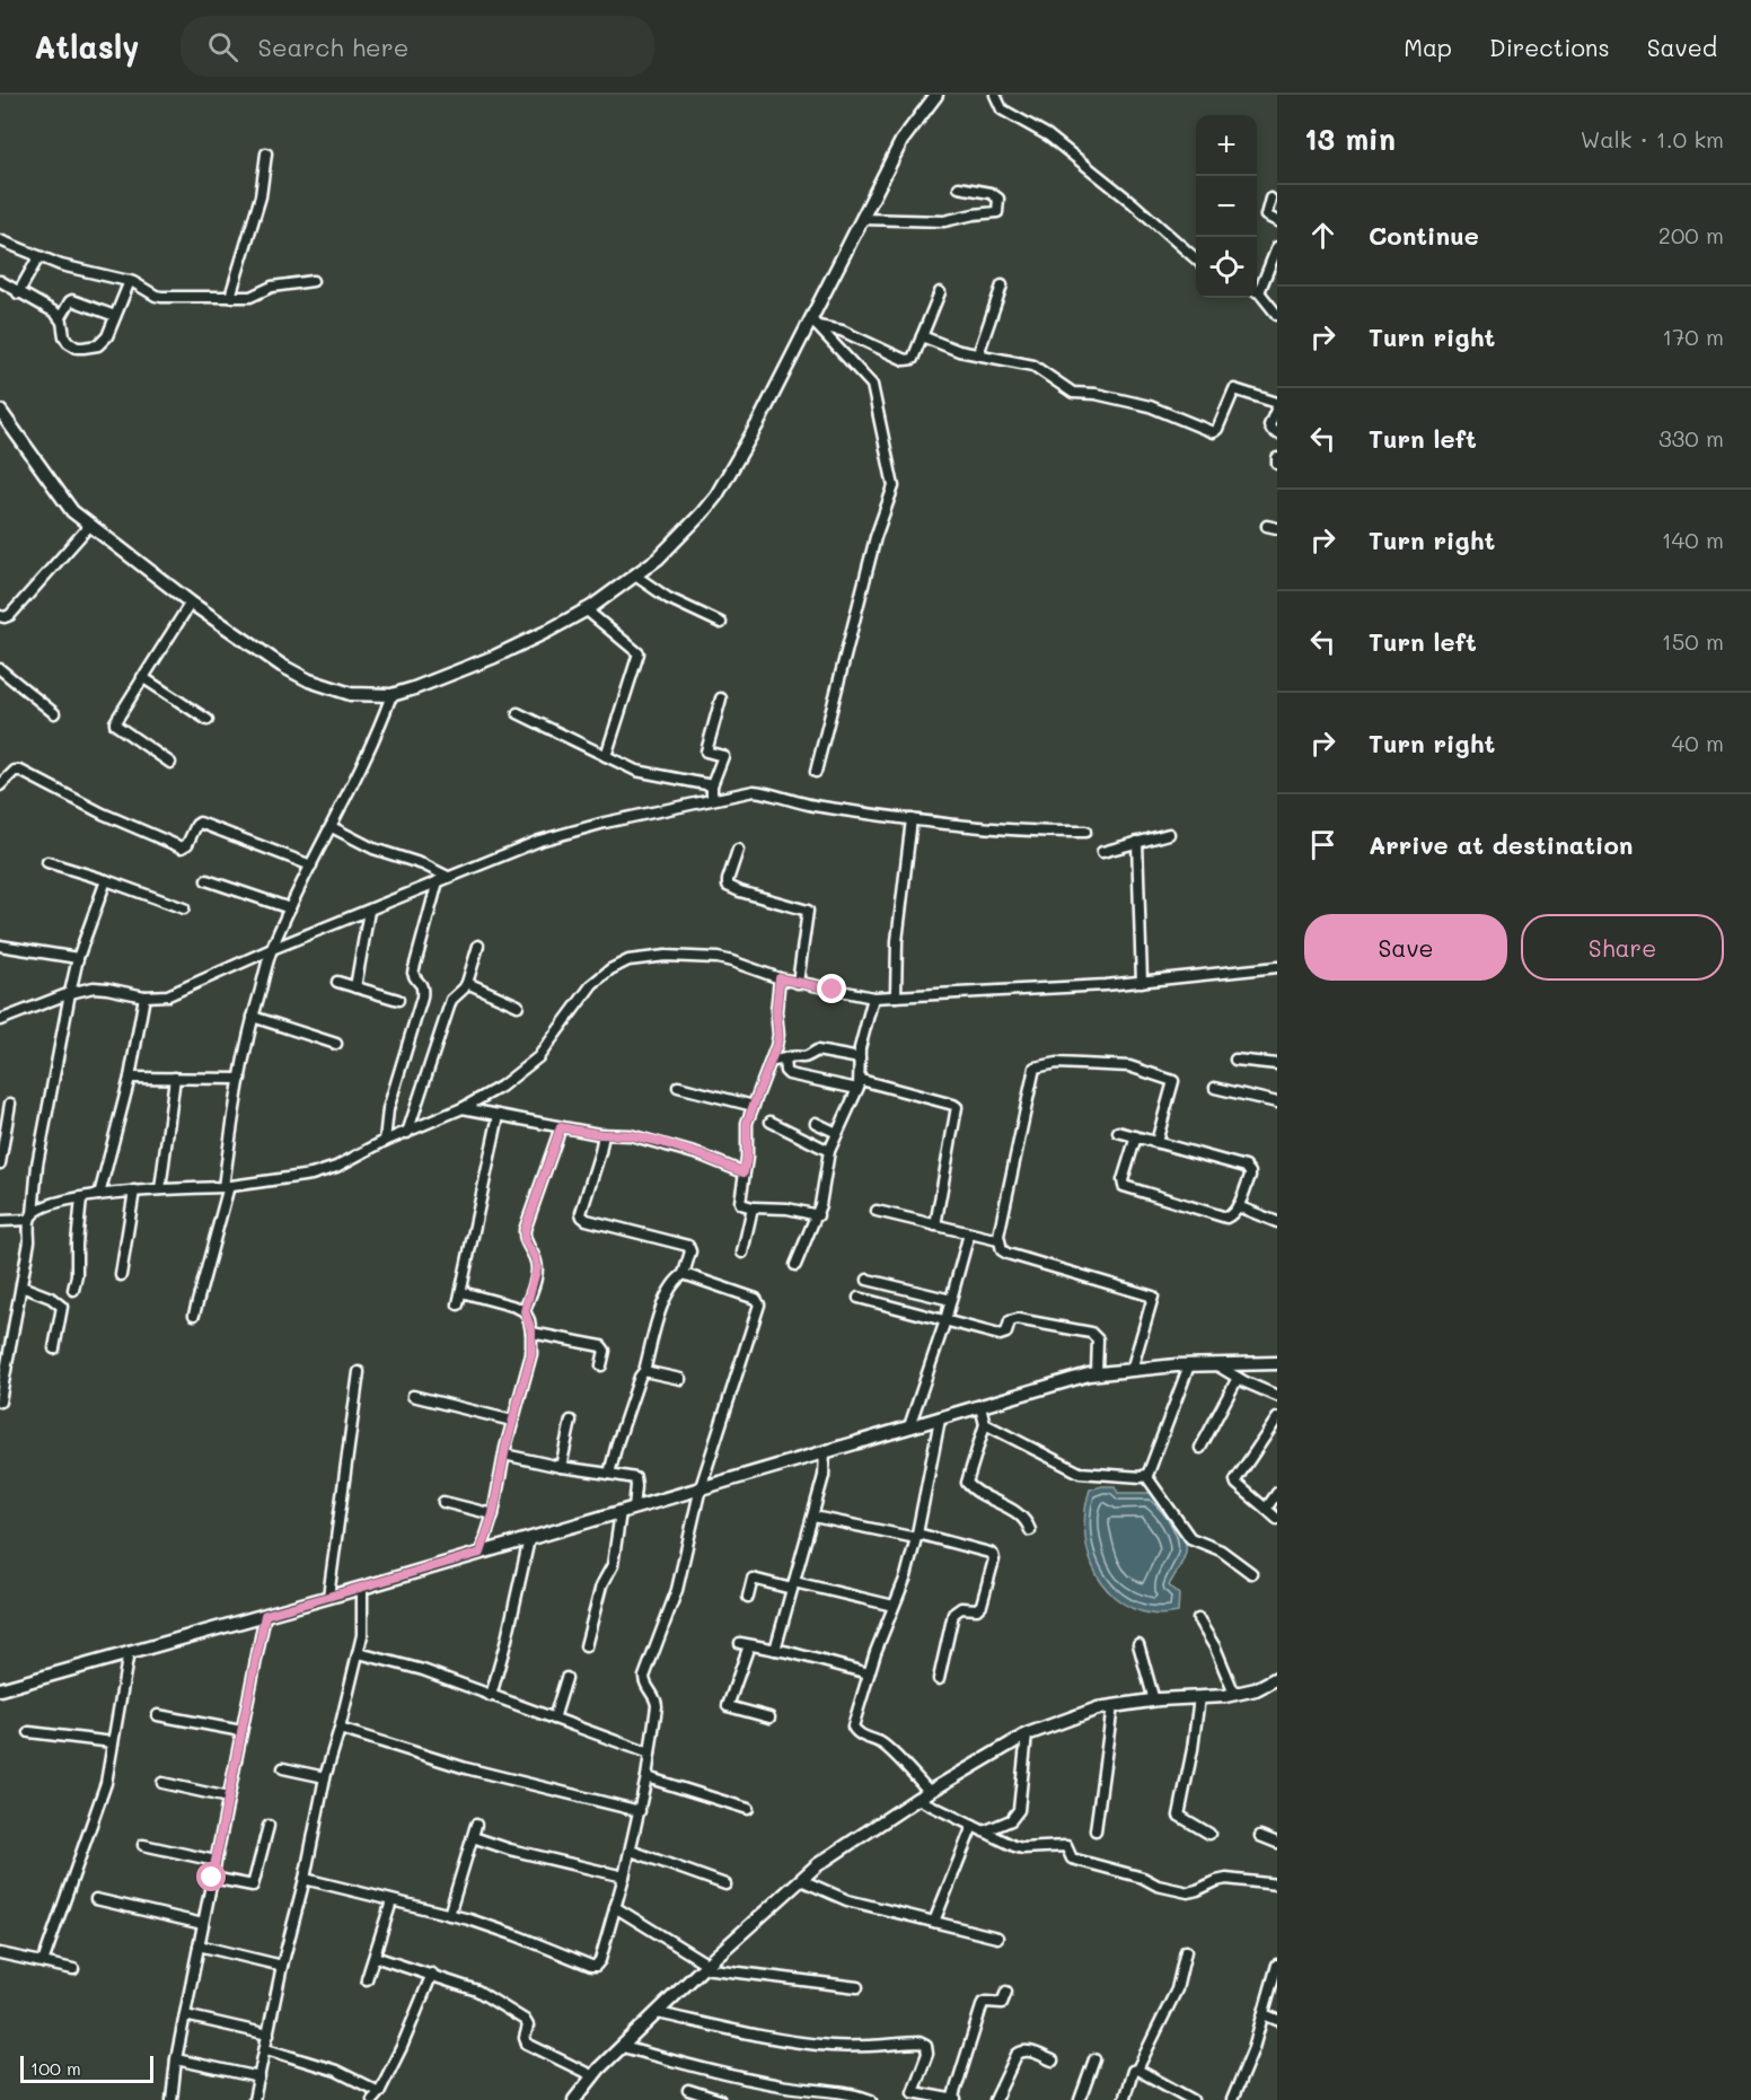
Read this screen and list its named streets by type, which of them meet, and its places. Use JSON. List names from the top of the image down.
{
  "scale_bar": "100 m",
  "page": {
    "header": "Atlasly",
    "search": "Search here",
    "nav": ["Map", "Directions", "Saved"],
    "heading": ["13 min", "Walk · 1.0 km"],
    "map_buttons": ["+", "−"],
    "list": [
      ["Continue", "200 m"],
      ["Turn right", "170 m"],
      ["Turn left", "330 m"],
      ["Turn right", "140 m"],
      ["Turn left", "150 m"],
      ["Turn right", "40 m"],
      "Arrive at destination"
    ],
    "buttons": ["Save", "Share"],
    "scale": "100 m"
  }
}
